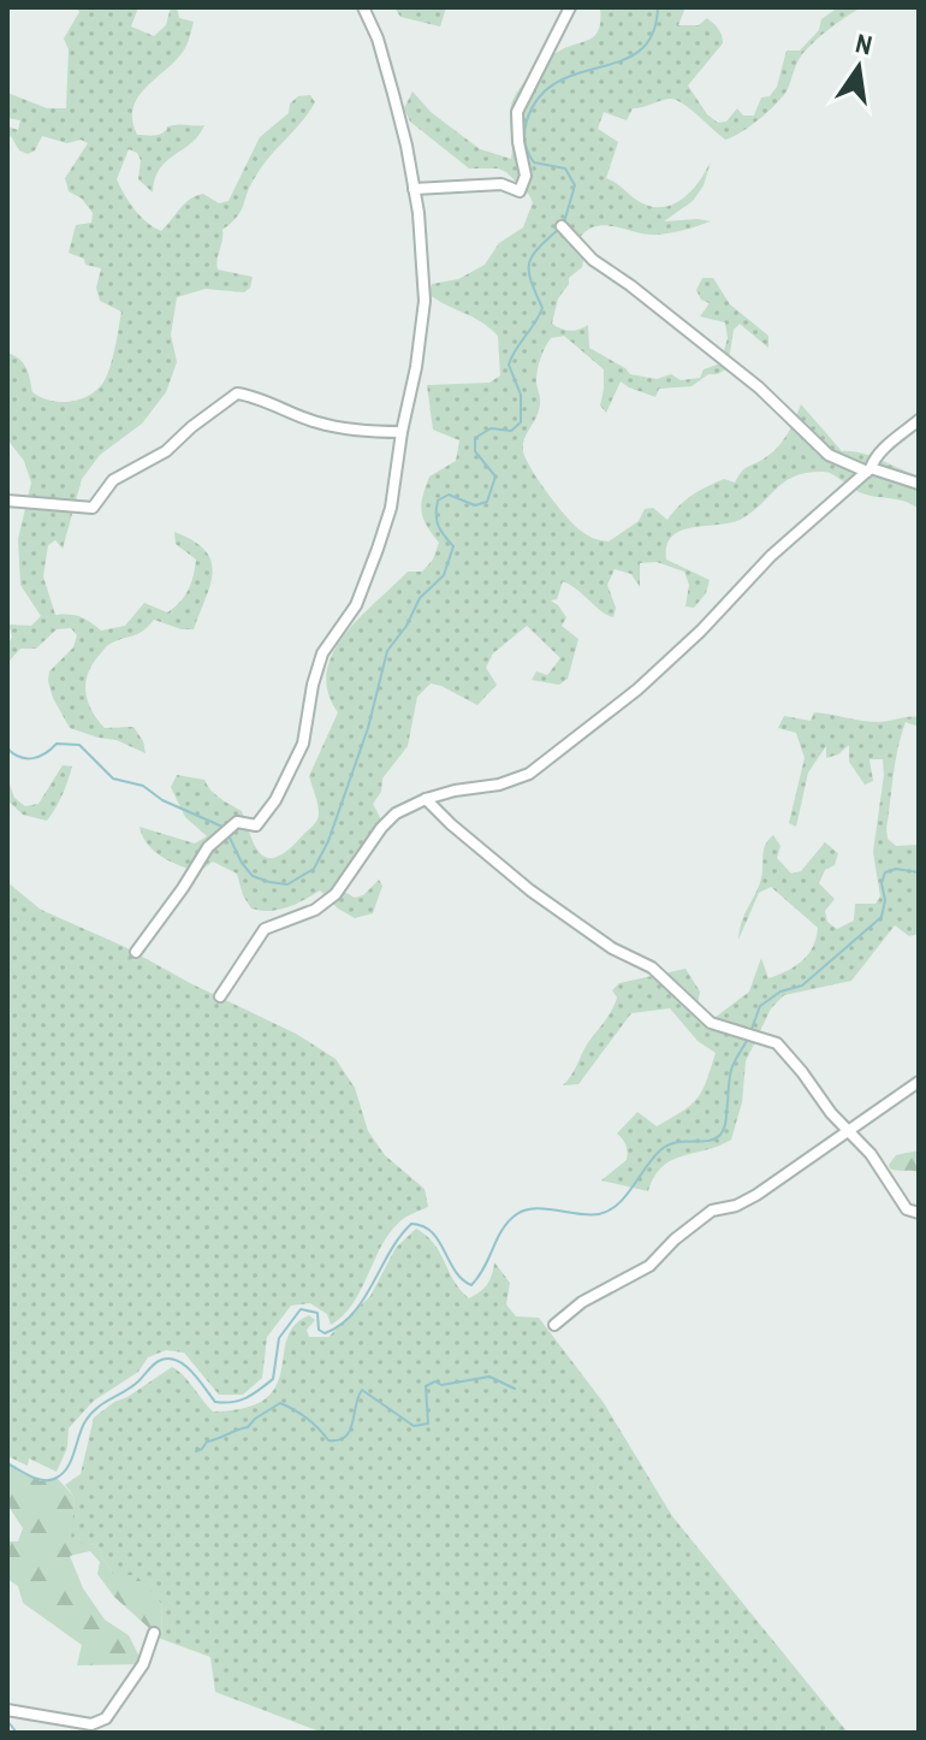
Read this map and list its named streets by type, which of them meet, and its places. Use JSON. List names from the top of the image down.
{
  "north": "top"
}
